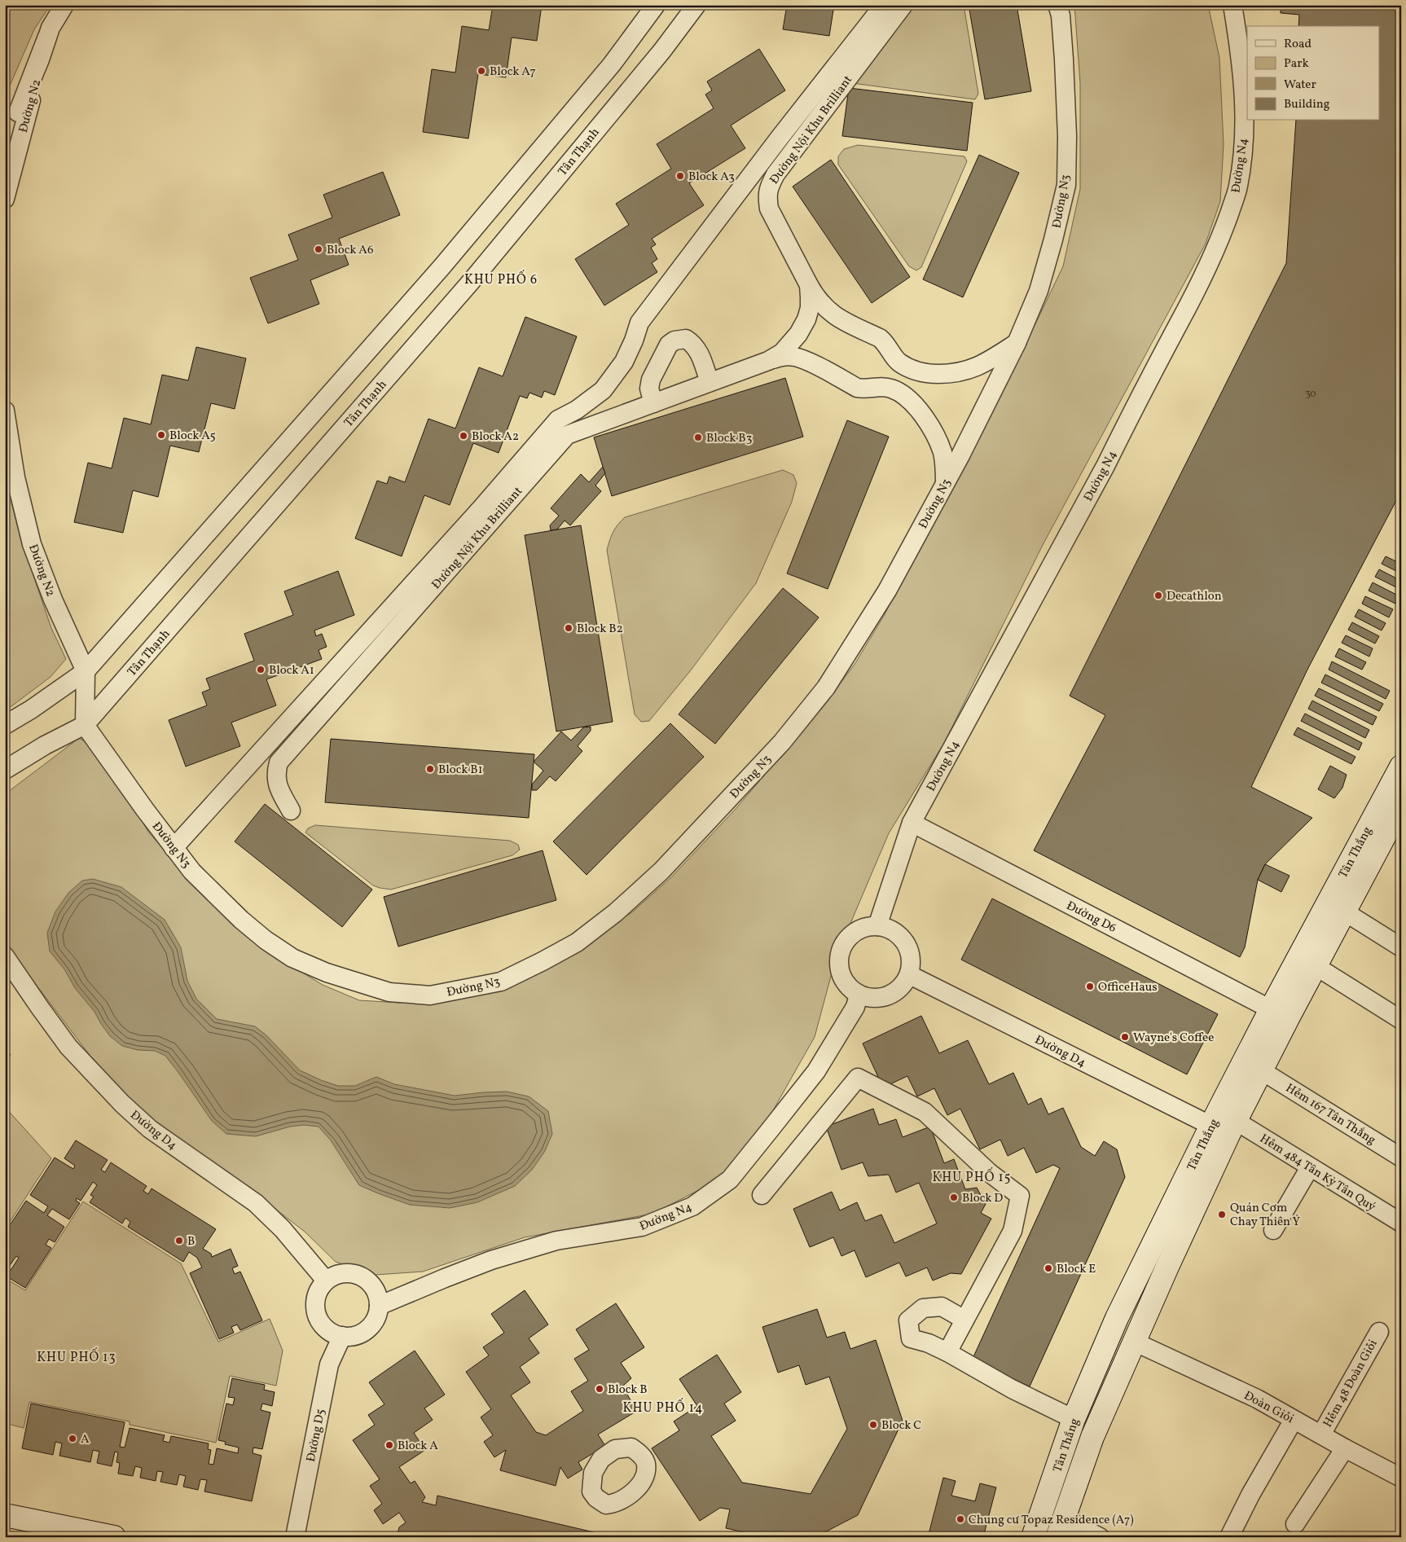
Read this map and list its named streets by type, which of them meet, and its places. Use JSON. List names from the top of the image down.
{
  "streets": {
    "street": [
      "Đường N2",
      "Đường Nội Khu Brilliant",
      "Tân Thạnh",
      "Đường N4",
      "Đường N3",
      "Tân Thắng",
      "Đường D6",
      "Đường D4",
      "Hẻm 167 Tân Thắng",
      "Hẻm 484 Tân Kỳ Tân Quý",
      "Hẻm 48 Đoàn Giỏi",
      "Đoàn Giỏi",
      "Đường D5"
    ]
  },
  "crossings": [
    ["Đường N2", "Tân Thạnh"],
    ["Đường N2", "Đường N3"],
    ["Đường Nội Khu Brilliant", "Đường N3"],
    ["Tân Thạnh", "Đường N3"],
    ["Đường N4", "Đường D6"],
    ["Đường N4", "Đường D4"],
    ["Đường N4", "Đường D5"],
    ["Tân Thắng", "Đường D6"],
    ["Tân Thắng", "Đường D4"],
    ["Tân Thắng", "Hẻm 167 Tân Thắng"],
    ["Tân Thắng", "Hẻm 484 Tân Kỳ Tân Quý"],
    ["Tân Thắng", "Đoàn Giỏi"],
    ["Đường D4", "Hẻm 484 Tân Kỳ Tân Quý"],
    ["Đường D4", "Đường D5"],
    ["Hẻm 48 Đoàn Giỏi", "Đoàn Giỏi"]
  ],
  "districts": [
    "KHU PHỐ 6",
    "KHU PHỐ 15",
    "KHU PHỐ 13",
    "KHU PHỐ 14"
  ],
  "places": [
    "Block A7",
    "Block A3",
    "Block A6",
    "Block A5",
    "Block A2",
    "Block B3",
    "Decathlon",
    "Block B2",
    "Block A1",
    "Block B1",
    "OfficeHaus",
    "Wayne's Coffee",
    "Block D",
    "Quán Cơm Chay Thiên Ý",
    "B",
    "Block E",
    "Block B",
    "Block C",
    "A",
    "Block A",
    "Chung cư Topaz Residence (A7)"
  ],
  "house_numbers": ["30"],
  "legend": [
    "Road",
    "Park",
    "Water",
    "Building"
  ]
}
